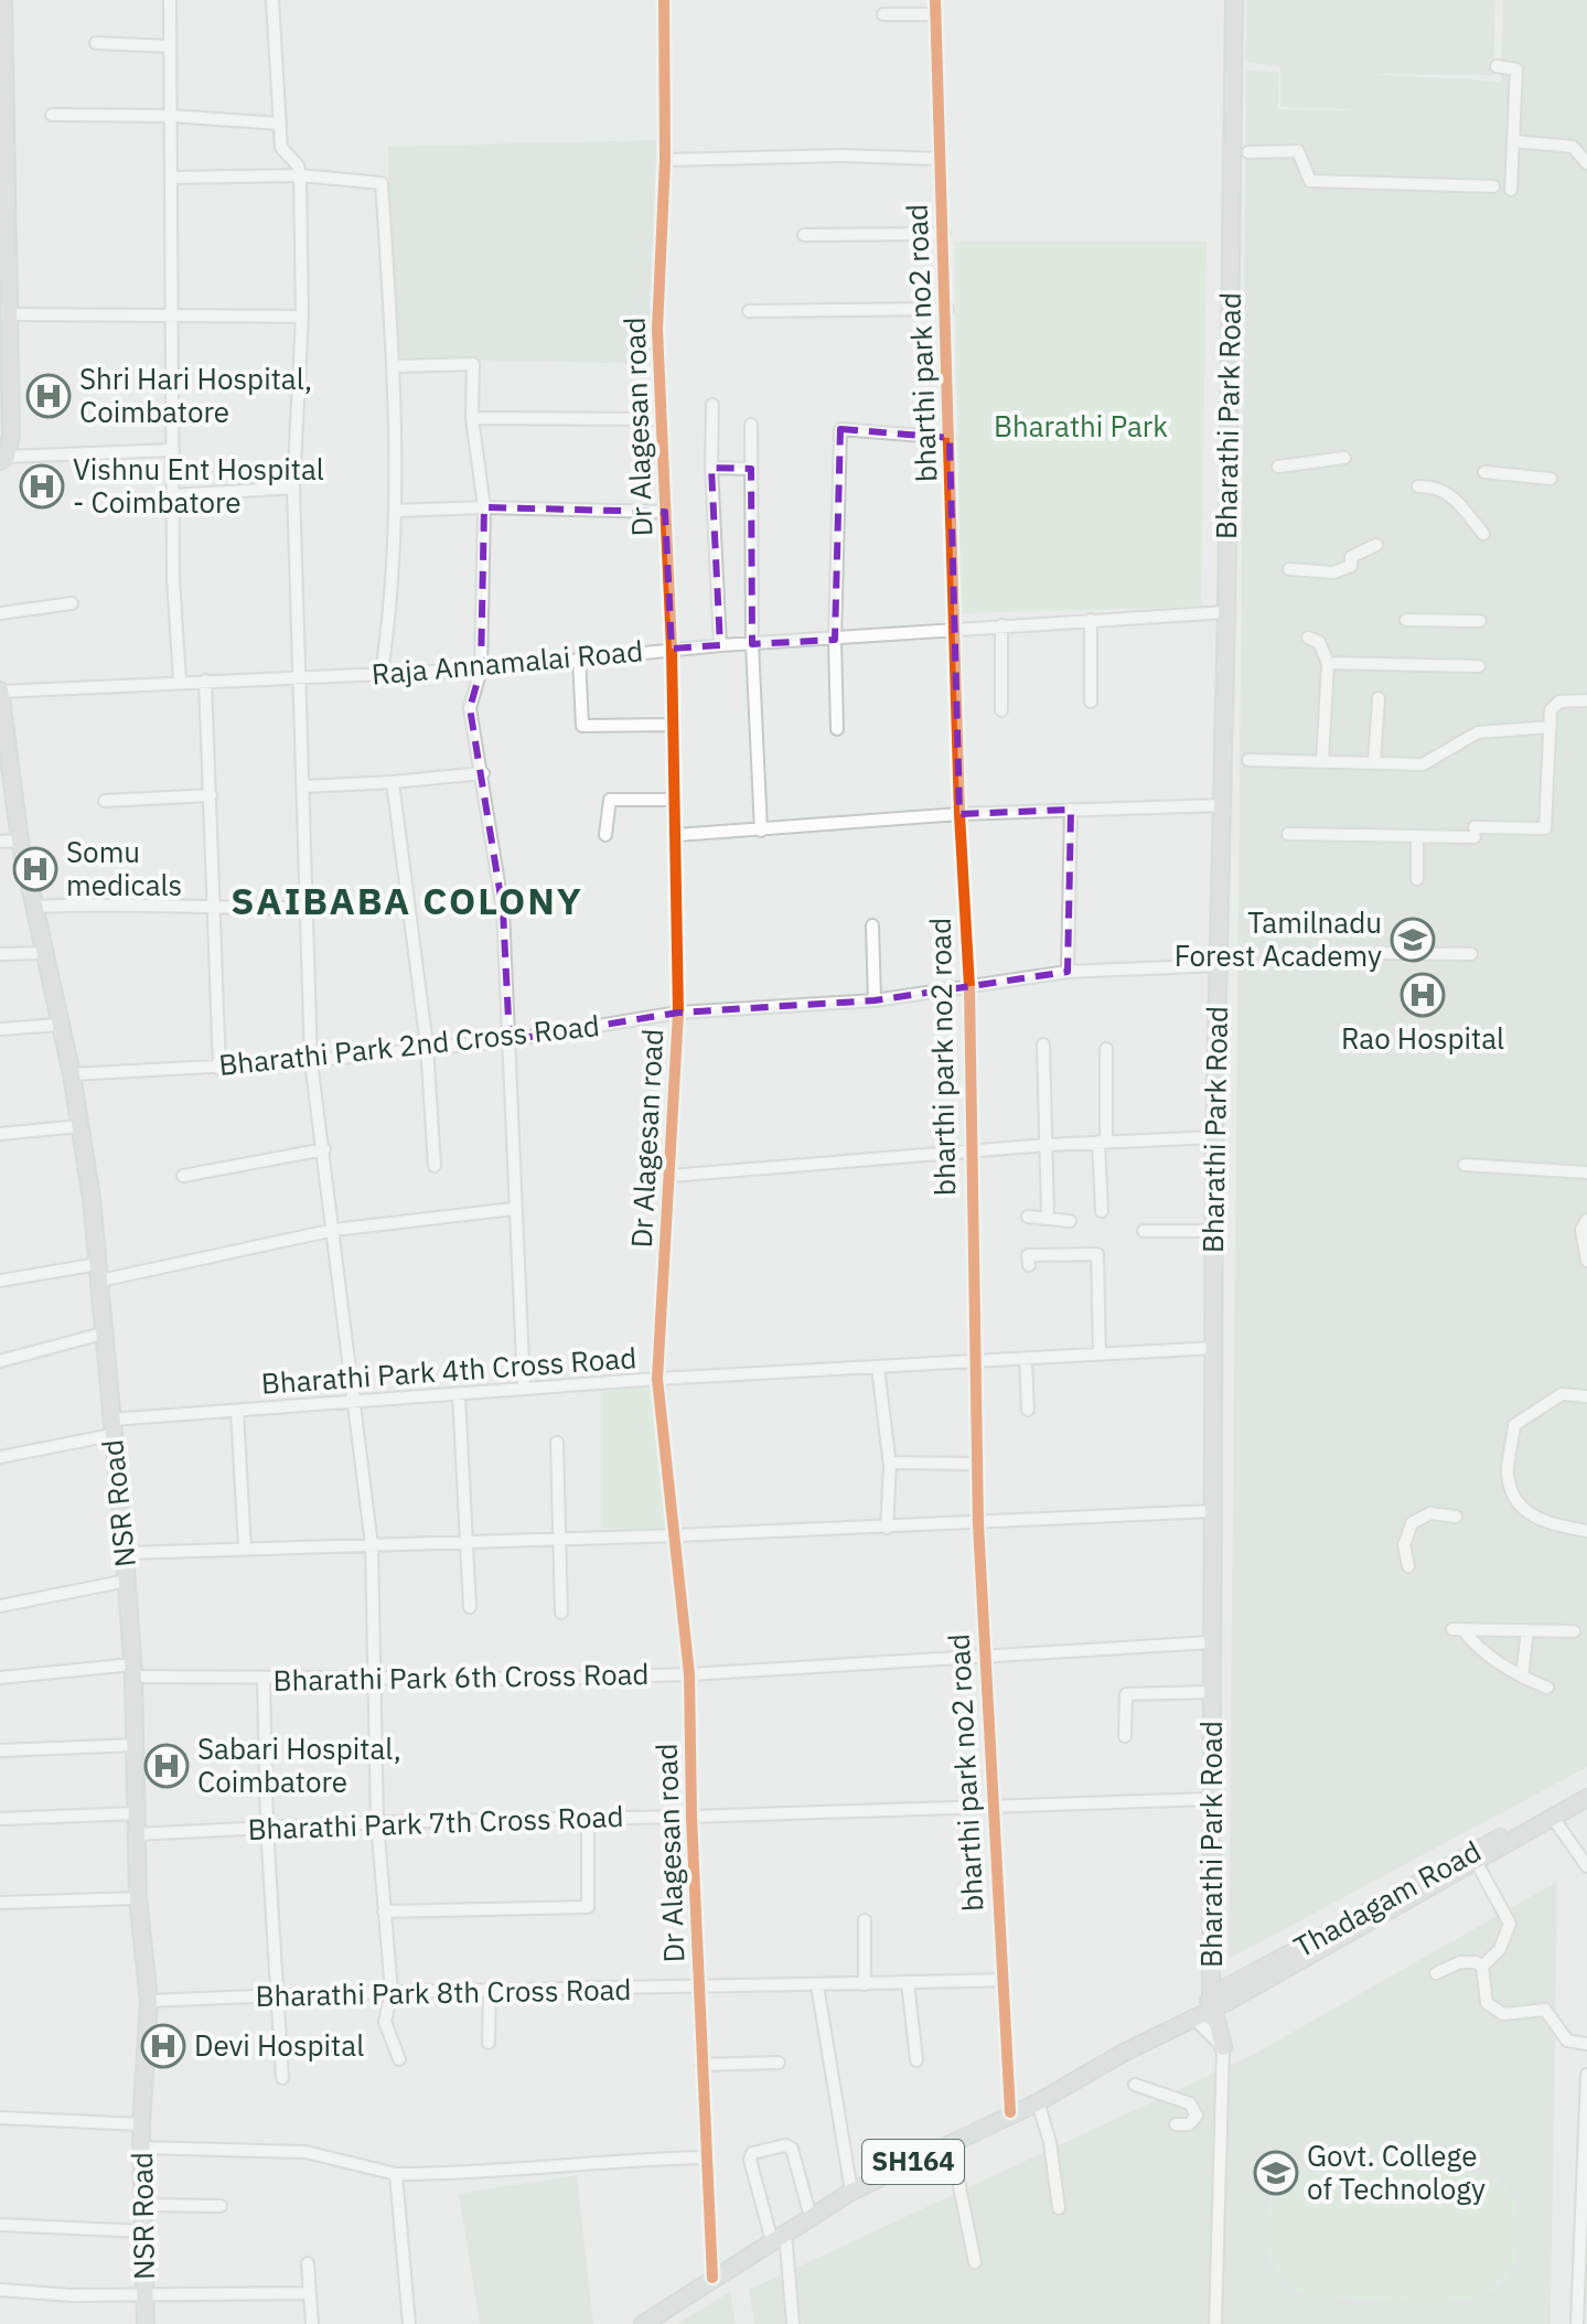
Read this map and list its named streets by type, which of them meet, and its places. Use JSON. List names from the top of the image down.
{
  "streets": {
    "main road": [
      "Bharathi Park Road",
      "NSR Road",
      "Thadagam Road",
      "SH164"
    ],
    "street": [
      "bharthi park no2 road",
      "Dr Alagesan road",
      "Raja Annamalai Road",
      "Bharathi Park 2nd Cross Road",
      "Bharathi Park 4th Cross Road",
      "Bharathi Park 6th Cross Road",
      "Bharathi Park 7th Cross Road",
      "Bharathi Park 8th Cross Road"
    ]
  },
  "crossings": [
    ["bharthi park no2 road", "Raja Annamalai Road"],
    ["bharthi park no2 road", "Bharathi Park 2nd Cross Road"],
    ["bharthi park no2 road", "Bharathi Park 4th Cross Road"],
    ["bharthi park no2 road", "Bharathi Park 6th Cross Road"],
    ["bharthi park no2 road", "Bharathi Park 7th Cross Road"],
    ["bharthi park no2 road", "Thadagam Road"],
    ["bharthi park no2 road", "Bharathi Park 8th Cross Road"],
    ["Bharathi Park Road", "Raja Annamalai Road"],
    ["Bharathi Park Road", "Bharathi Park 2nd Cross Road"],
    ["Bharathi Park Road", "Bharathi Park 4th Cross Road"],
    ["Bharathi Park Road", "Bharathi Park 6th Cross Road"],
    ["Bharathi Park Road", "Bharathi Park 7th Cross Road"],
    ["Bharathi Park Road", "Thadagam Road"],
    ["Dr Alagesan road", "Raja Annamalai Road"],
    ["Dr Alagesan road", "Bharathi Park 2nd Cross Road"],
    ["Dr Alagesan road", "Bharathi Park 4th Cross Road"],
    ["Dr Alagesan road", "Bharathi Park 6th Cross Road"],
    ["Dr Alagesan road", "Bharathi Park 7th Cross Road"],
    ["Dr Alagesan road", "Thadagam Road"],
    ["Dr Alagesan road", "Bharathi Park 8th Cross Road"],
    ["Raja Annamalai Road", "NSR Road"],
    ["Bharathi Park 2nd Cross Road", "NSR Road"],
    ["Bharathi Park 4th Cross Road", "NSR Road"],
    ["NSR Road", "Bharathi Park 6th Cross Road"],
    ["NSR Road", "Bharathi Park 7th Cross Road"],
    ["NSR Road", "Bharathi Park 8th Cross Road"]
  ],
  "districts": ["SAIBABA COLONY"],
  "parks": ["Bharathi Park"],
  "places": {
    "hospital": [
      "Shri Hari Hospital, Coimbatore",
      "Vishnu Ent Hospital - Coimbatore",
      "Somu medicals",
      "Rao Hospital",
      "Sabari Hospital, Coimbatore",
      "Devi Hospital"
    ],
    "school or university": ["Tamilnadu Forest Academy", "Govt. College of Technology"]
  }
}
